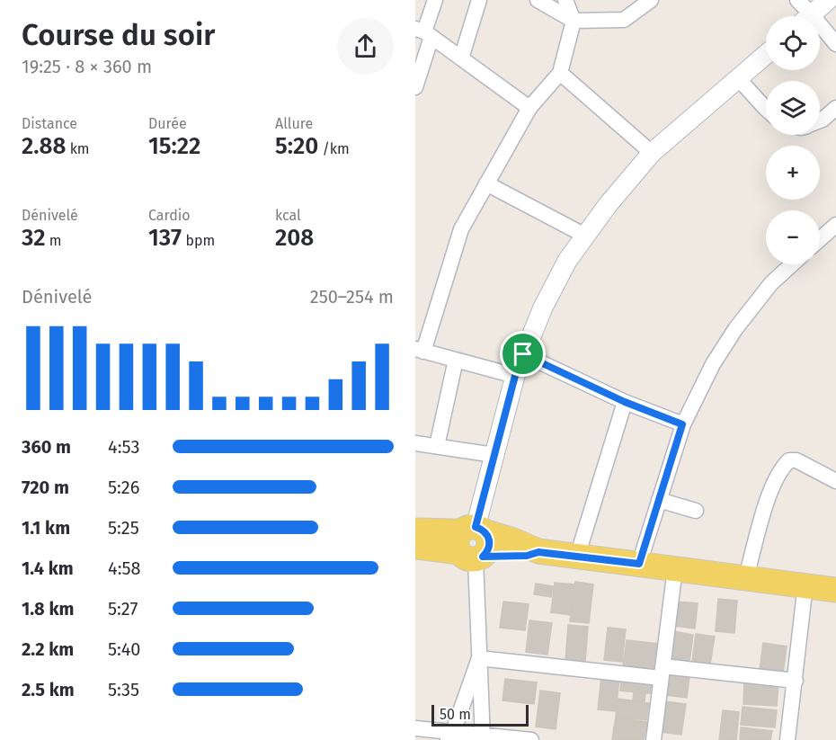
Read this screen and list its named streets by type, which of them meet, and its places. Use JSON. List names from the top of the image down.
{
  "scale_bar": "50 m",
  "page": {
    "heading": ["Course du soir", "19:25 · 8 × 360 m"],
    "map_buttons": ["+", "−"],
    "stats": [
      ["Distance", "2.88 km"],
      ["Durée", "15:22"],
      ["Allure", "5:20 /km"],
      ["Dénivelé", "32 m"],
      ["Cardio", "137 bpm"],
      ["kcal", "208"]
    ],
    "chart": ["Dénivelé", "250–254 m"],
    "list": [
      {
        "name": "360 m",
        "note": "4:53"
      },
      {
        "name": "720 m",
        "note": "5:26"
      },
      {
        "name": "1.1 km",
        "note": "5:25"
      },
      {
        "name": "1.4 km",
        "note": "4:58"
      },
      {
        "name": "1.8 km",
        "note": "5:27"
      },
      {
        "name": "2.2 km",
        "note": "5:40"
      },
      {
        "name": "2.5 km",
        "note": "5:35"
      }
    ],
    "scale": "50 m"
  }
}
